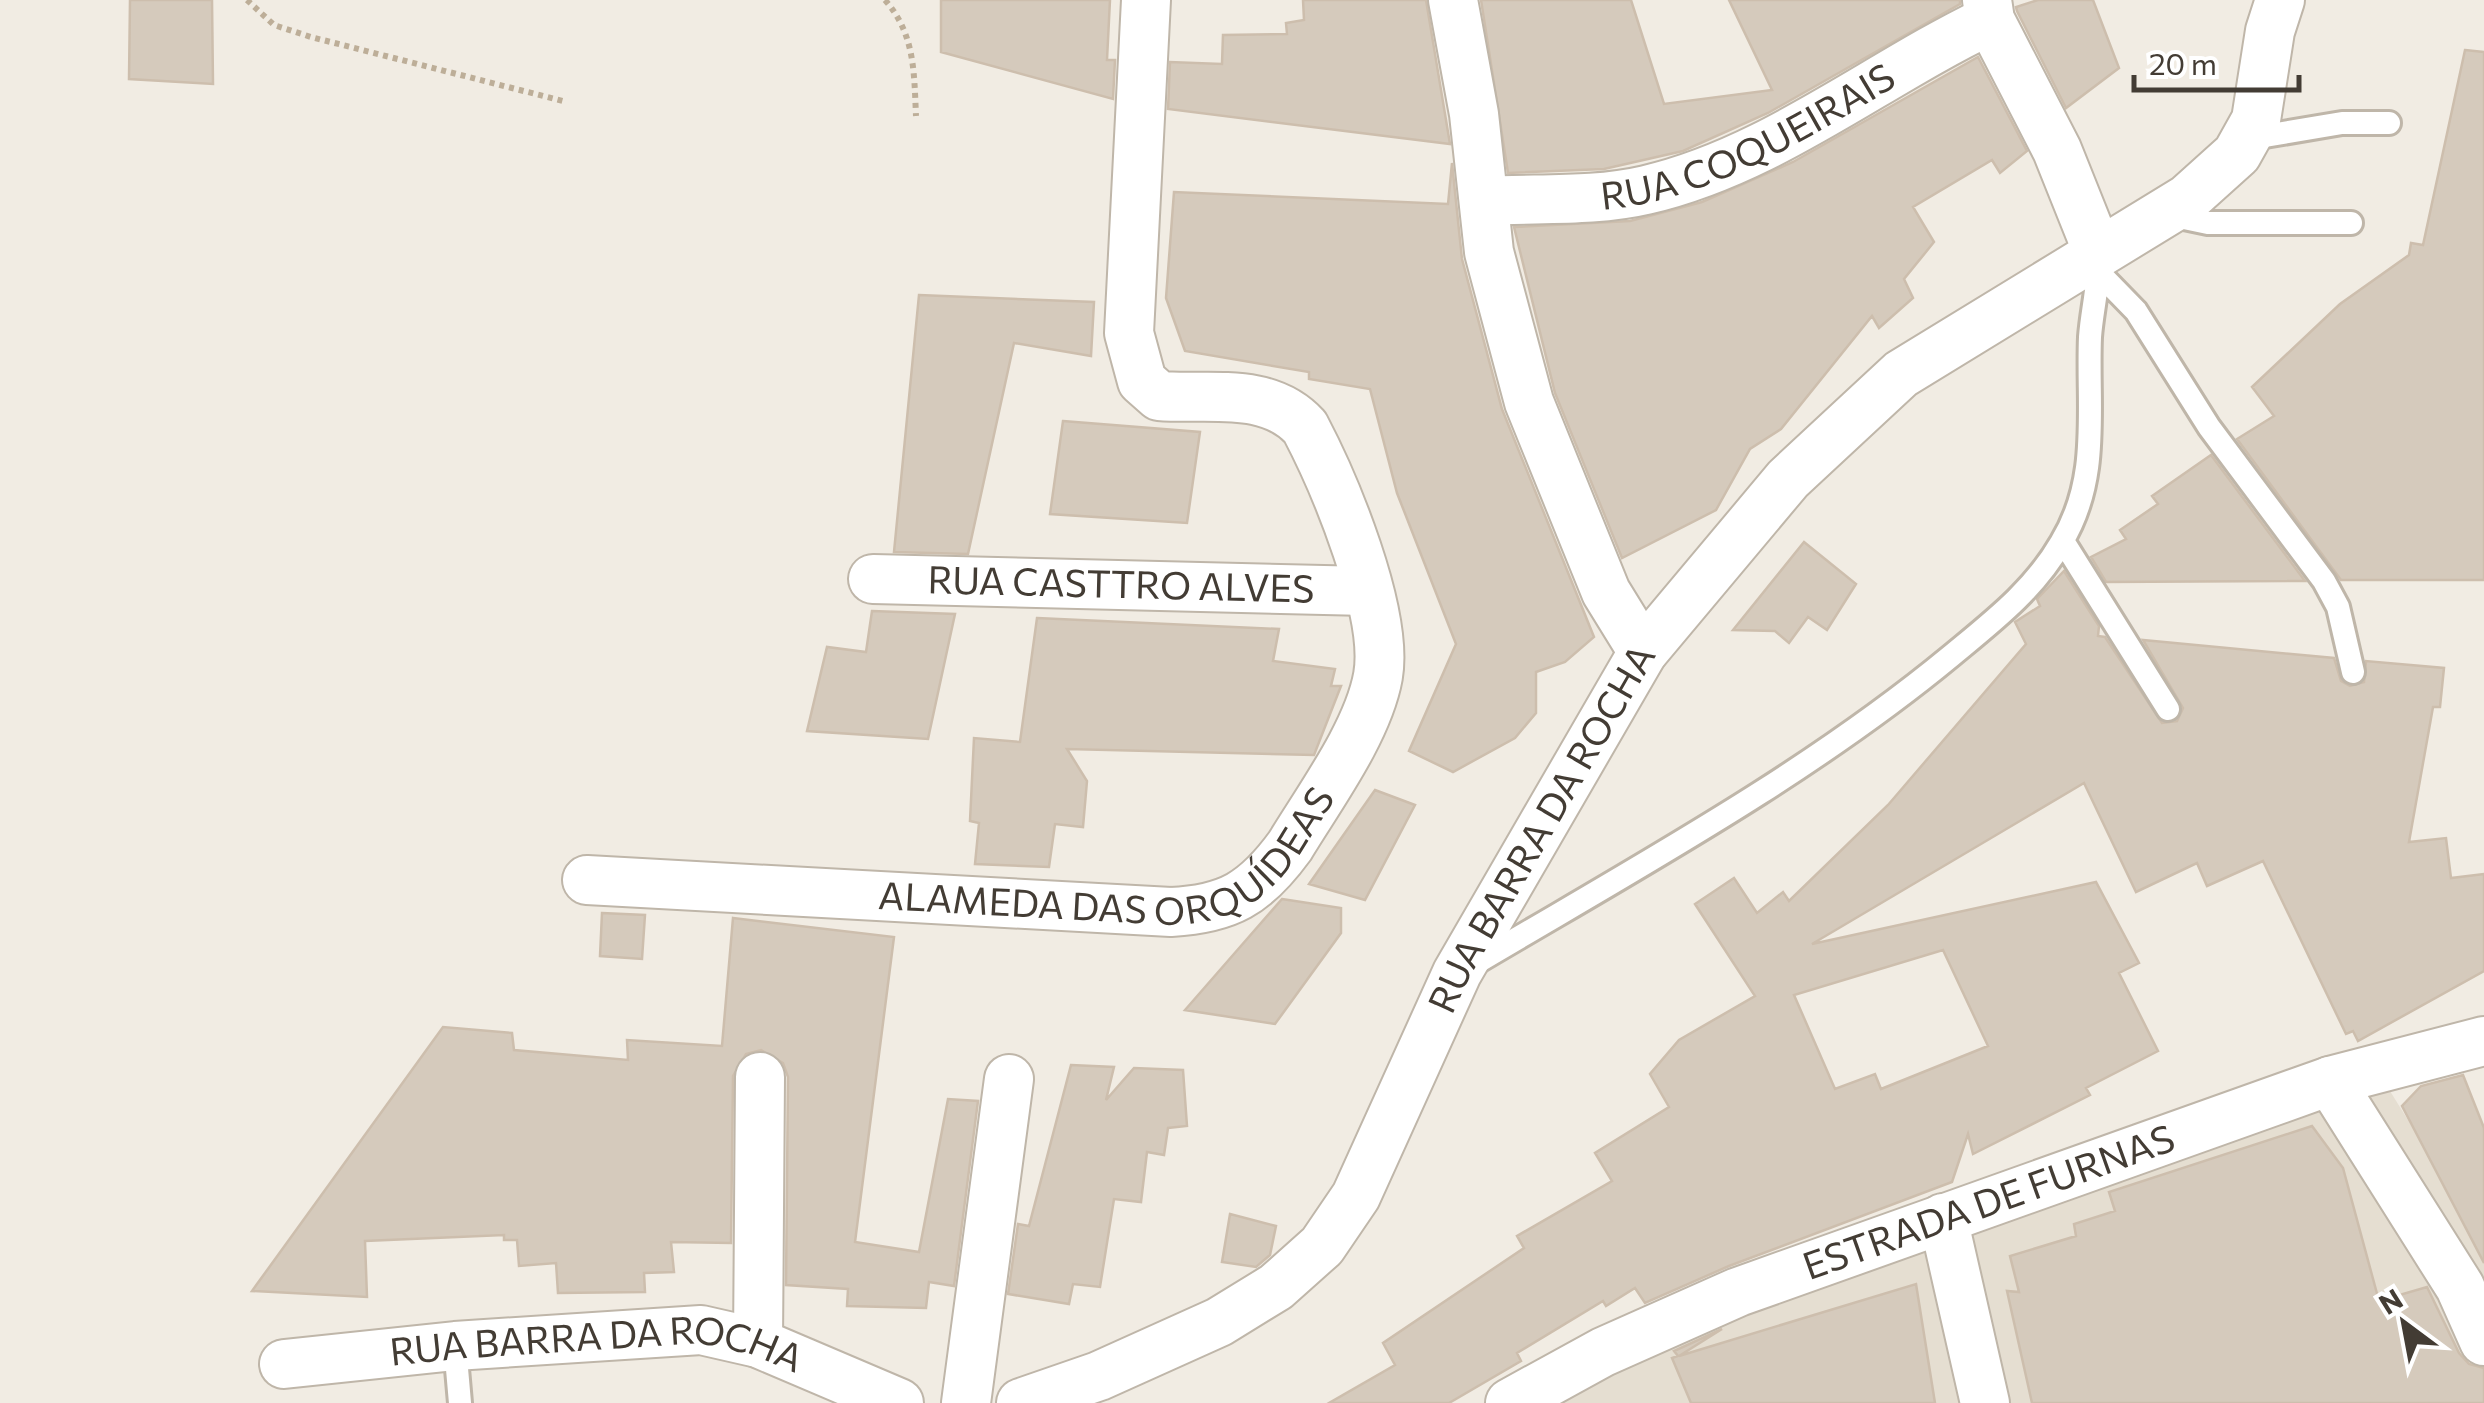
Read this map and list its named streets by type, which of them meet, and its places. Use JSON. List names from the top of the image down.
{
  "streets": {
    "street": [
      "RUA COQUEIRAIS",
      "RUA CASTTRO ALVES",
      "RUA BARRA DA ROCHA",
      "ALAMEDA DAS ORQUÍDEAS",
      "ESTRADA DE FURNAS"
    ]
  },
  "crossings": [
    ["RUA CASTTRO ALVES", "ALAMEDA DAS ORQUÍDEAS"]
  ],
  "scale_bar": "20 m",
  "north": "top left"
}
